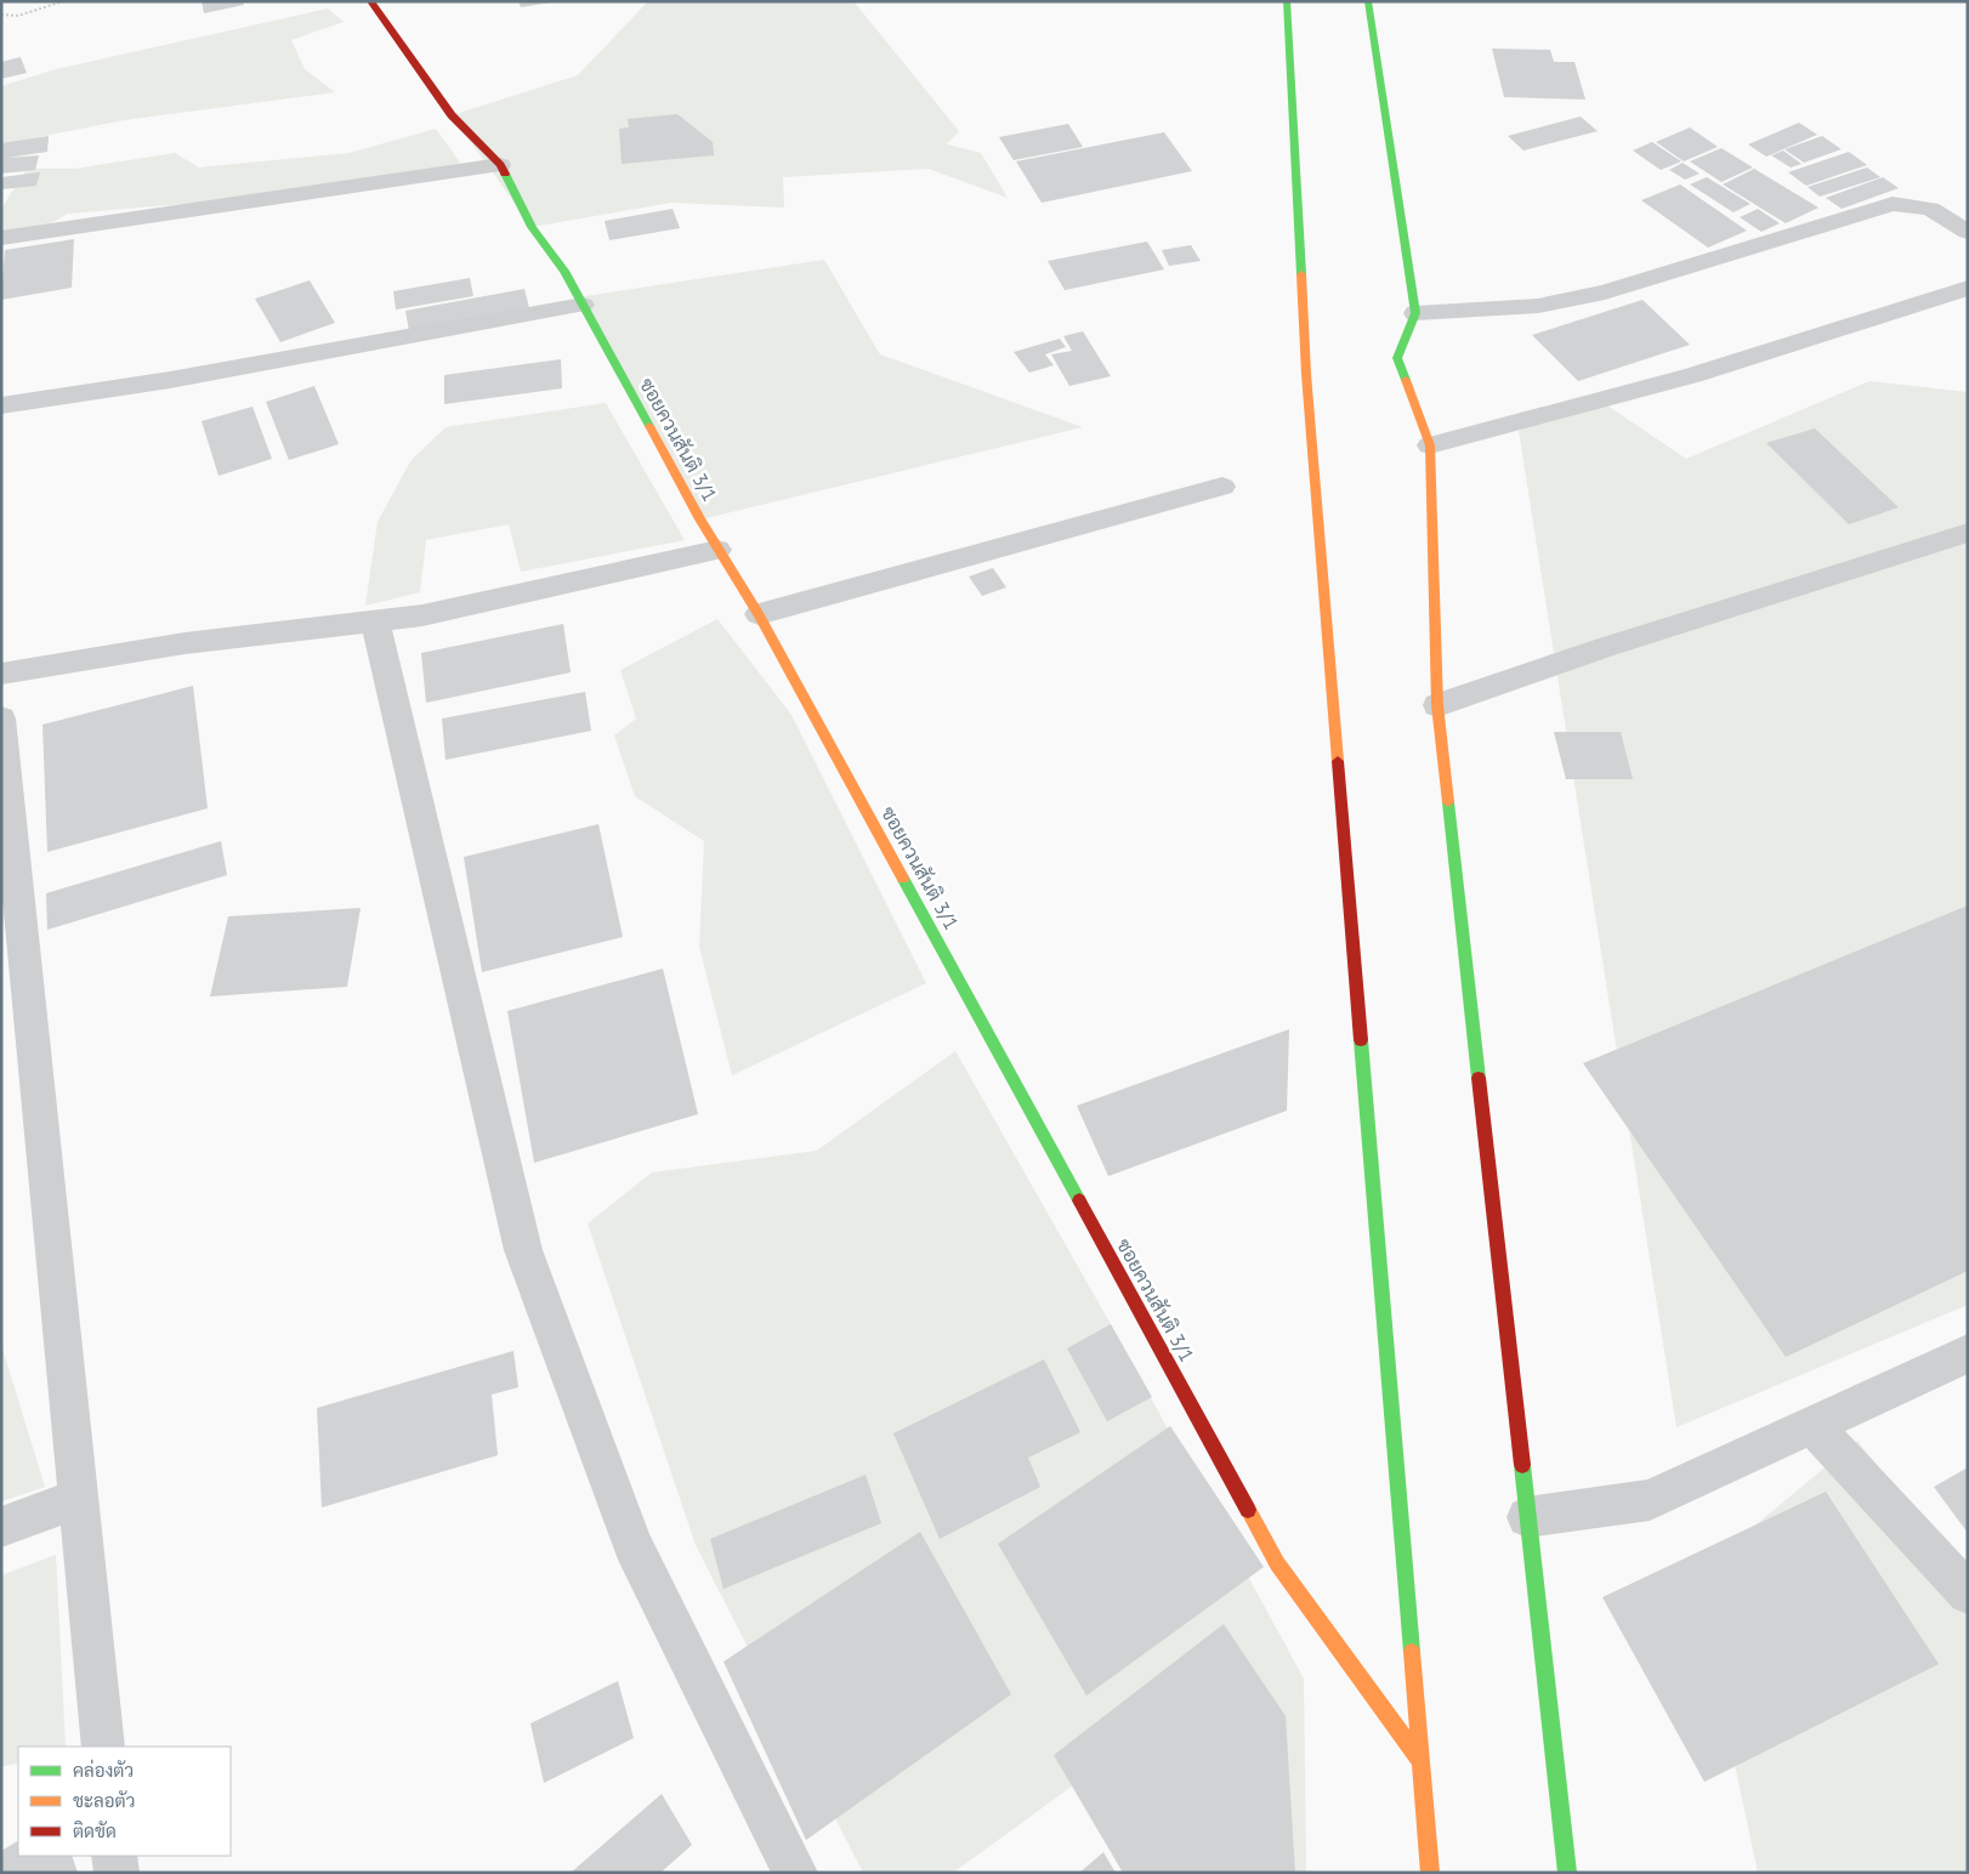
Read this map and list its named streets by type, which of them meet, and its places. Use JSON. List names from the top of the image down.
{
  "streets": {
    "main road": ["ซอยควนสันติ 3/1"]
  },
  "legend": ["คล่องตัว", "ชะลอตัว", "ติดขัด"]
}
